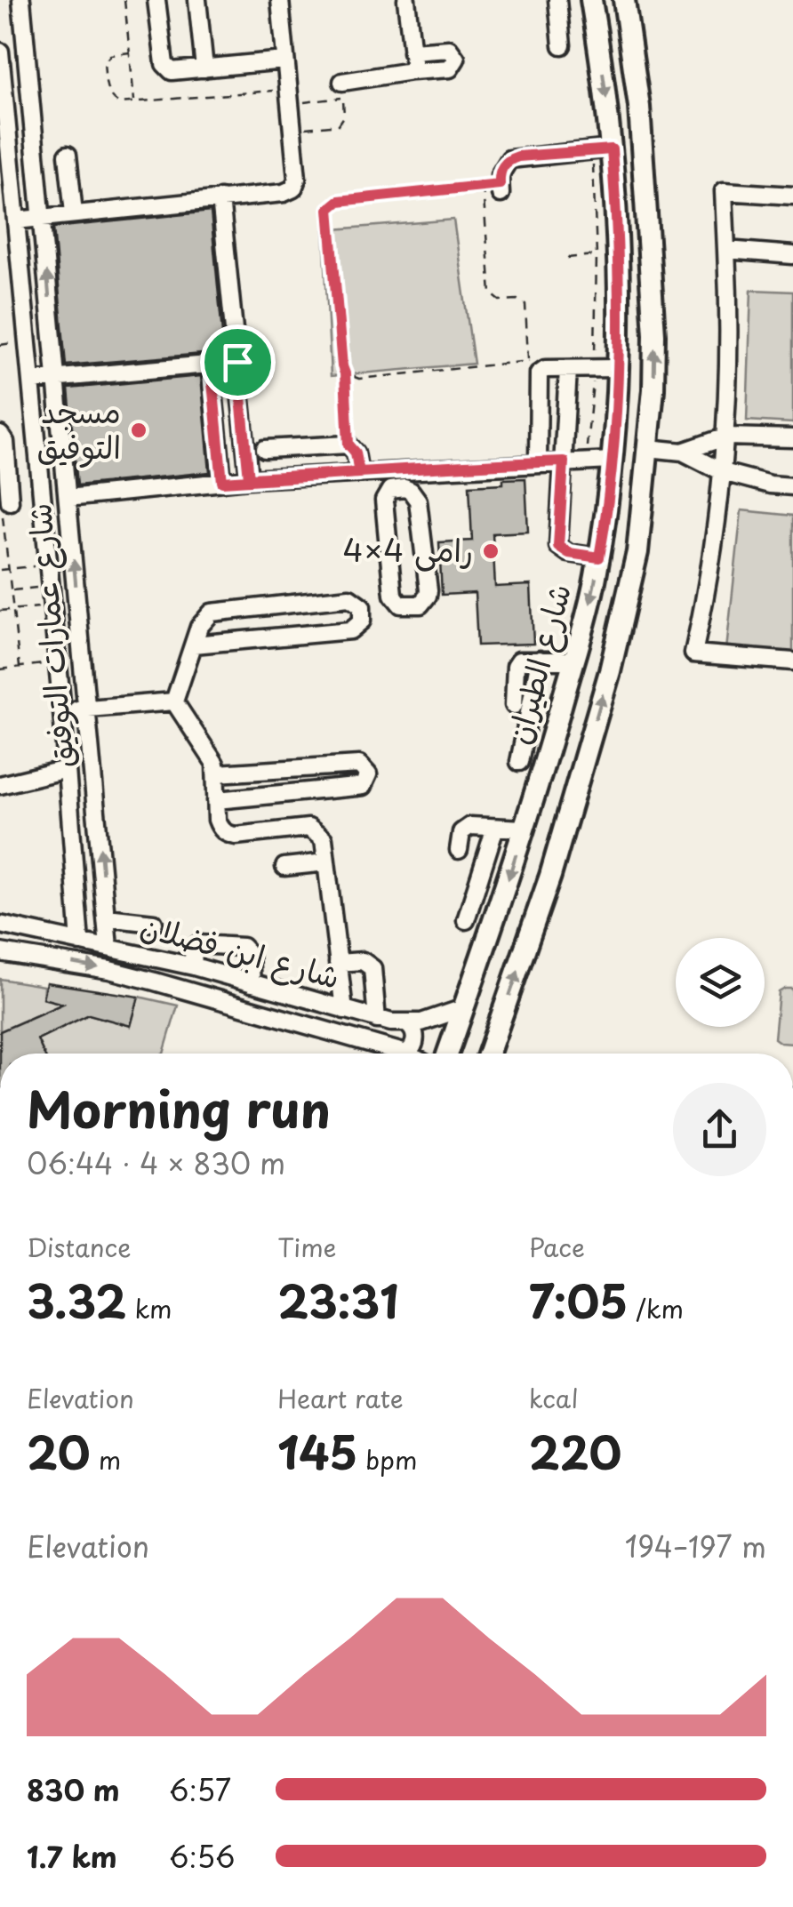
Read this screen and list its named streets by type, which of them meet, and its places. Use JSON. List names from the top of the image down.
{
  "streets": {
    "main road": ["شارع الطيران"],
    "street": ["شارع عمارات التوفيق", "شارع ابن فضلان"]
  },
  "crossings": [
    ["شارع عمارات التوفيق", "شارع ابن فضلان"],
    ["شارع الطيران", "شارع ابن فضلان"]
  ],
  "places": ["مسجد التوفيق", "رامى 4×4"],
  "page": {
    "heading": ["Morning run", "06:44 · 4 × 830 m"],
    "stats": [
      ["Distance", "3.32 km"],
      ["Time", "23:31"],
      ["Pace", "7:05 /km"],
      ["Elevation", "20 m"],
      ["Heart rate", "145 bpm"],
      ["kcal", "220"]
    ],
    "chart": ["Elevation", "194–197 m"],
    "list": [
      {
        "name": "830 m",
        "note": "6:57"
      },
      {
        "name": "1.7 km",
        "note": "6:56"
      }
    ]
  }
}
